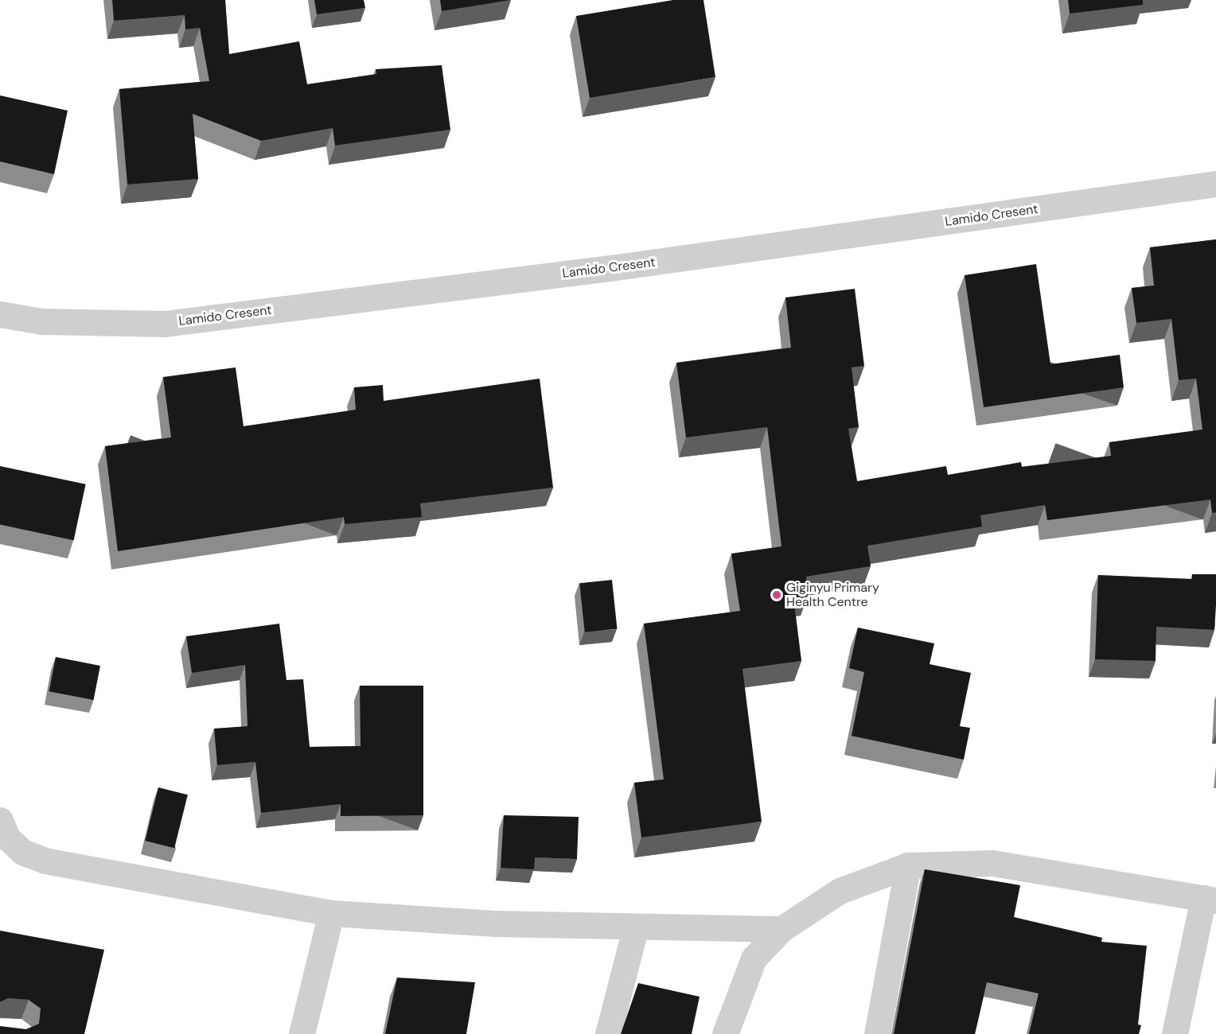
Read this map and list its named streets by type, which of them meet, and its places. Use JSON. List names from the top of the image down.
{
  "streets": {
    "street": ["Lamido Cresent"]
  },
  "places": ["Giginyu Primary Health Centre"]
}
